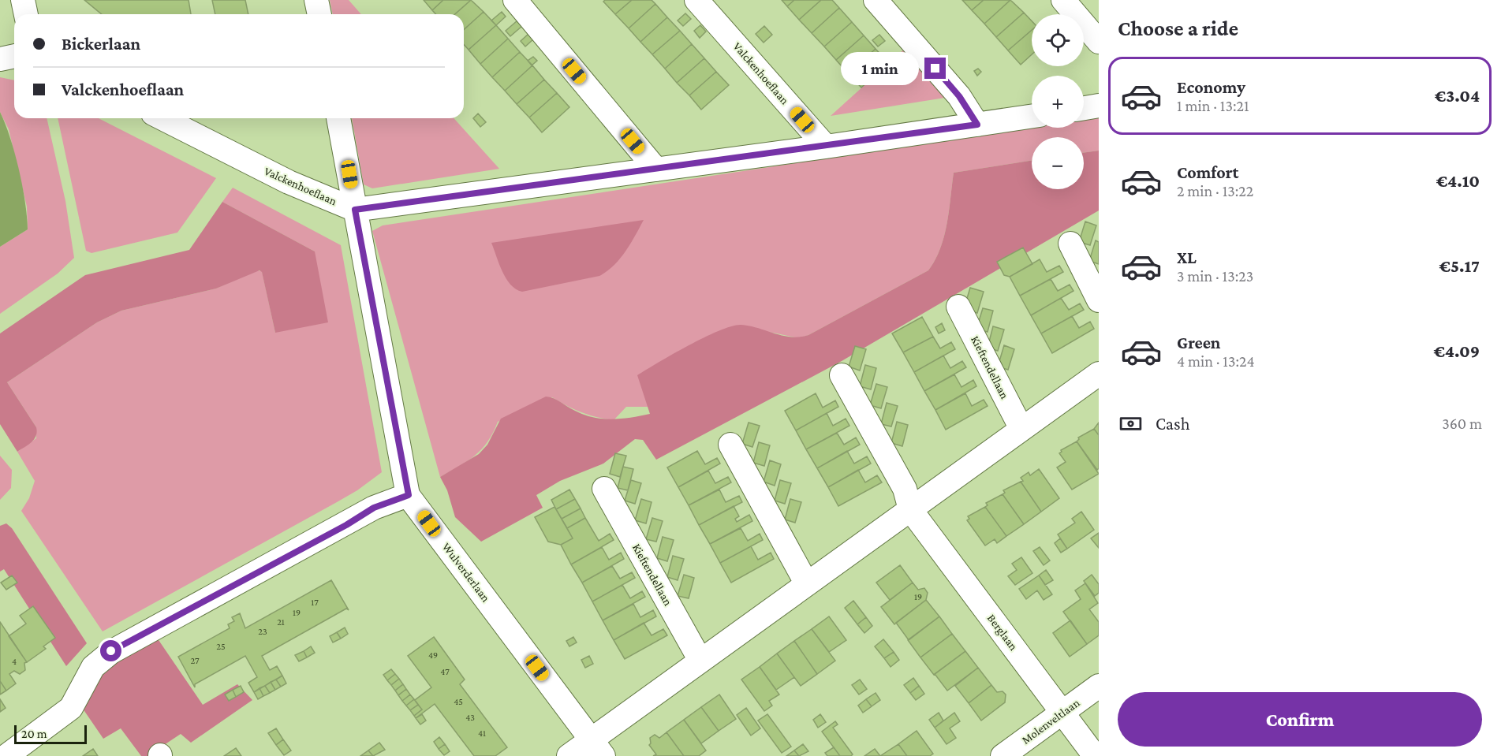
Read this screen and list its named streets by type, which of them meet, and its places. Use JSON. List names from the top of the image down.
{
  "streets": {
    "street": [
      "Valckenhoeflaan",
      "Kieftendellaan",
      "Wulverderlaan",
      "Berglaan",
      "Molenveltlaan"
    ]
  },
  "crossings": [
    ["Valckenhoeflaan", "Wulverderlaan"],
    ["Berglaan", "Molenveltlaan"]
  ],
  "house_numbers": [
    "19",
    "17",
    "19",
    "21",
    "23",
    "25",
    "49",
    "27",
    "4",
    "47",
    "45",
    "43",
    "41"
  ],
  "scale_bar": "20 m",
  "page": {
    "heading": "Choose a ride",
    "map_buttons": ["+", "−"],
    "banner": ["Bickerlaan", "Valckenhoeflaan"],
    "bubble": "1 min",
    "list": [
      {
        "name": "Economy",
        "note": "1 min · 13:21",
        "value": "€3.04"
      },
      {
        "name": "Comfort",
        "note": "2 min · 13:22",
        "value": "€4.10"
      },
      {
        "name": "XL",
        "note": "3 min · 13:23",
        "value": "€5.17"
      },
      {
        "name": "Green",
        "note": "4 min · 13:24",
        "value": "€4.09"
      }
    ],
    "pay": ["Cash", "360 m"],
    "buttons": "Confirm",
    "scale": "20 m"
  }
}
